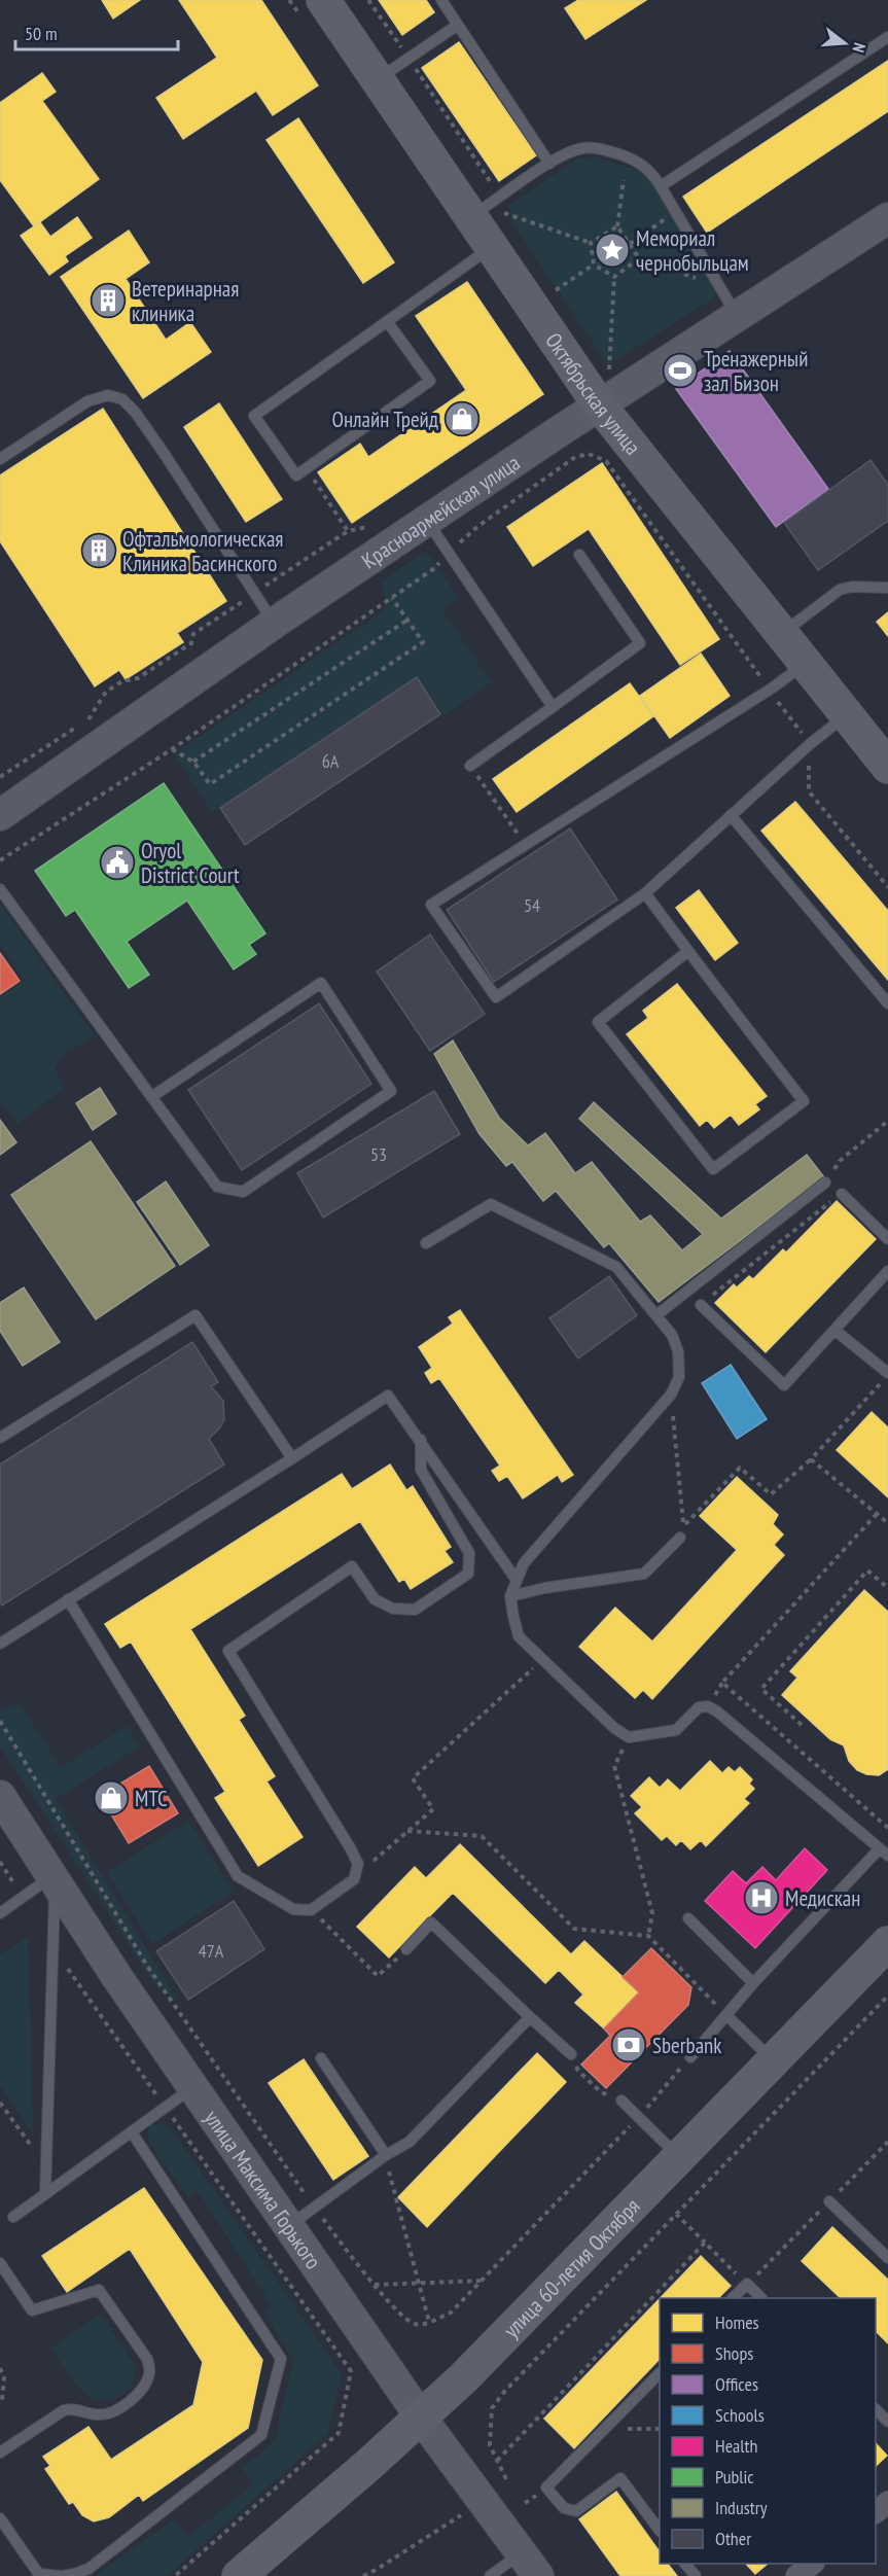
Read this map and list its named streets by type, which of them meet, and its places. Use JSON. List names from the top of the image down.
{
  "streets": {
    "main road": ["Октябрьская улица", "улица 60-летия Октября"],
    "street": ["Красноармейская улица", "улица Максима Горького"]
  },
  "crossings": [
    ["Октябрьская улица", "Красноармейская улица"],
    ["улица Максима Горького", "улица 60-летия Октября"]
  ],
  "places": {
    "place": ["Мемориал чернобыльцам"],
    "building": ["Ветеринарная клиника", "Офтальмологическая Клиника Басинского"],
    "sports": ["Тренажерный зал Бизон"],
    "shop": ["Онлайн Трейд", "МТС"],
    "public building": ["Oryol District Court"],
    "hospital": ["Медискан"],
    "bank": ["Sberbank"]
  },
  "house_numbers": [
    "6А",
    "54",
    "53",
    "47А"
  ],
  "legend": [
    "Homes",
    "Shops",
    "Offices",
    "Schools",
    "Health",
    "Public",
    "Industry",
    "Other"
  ],
  "scale_bar": "50 m",
  "north": "right"
}
